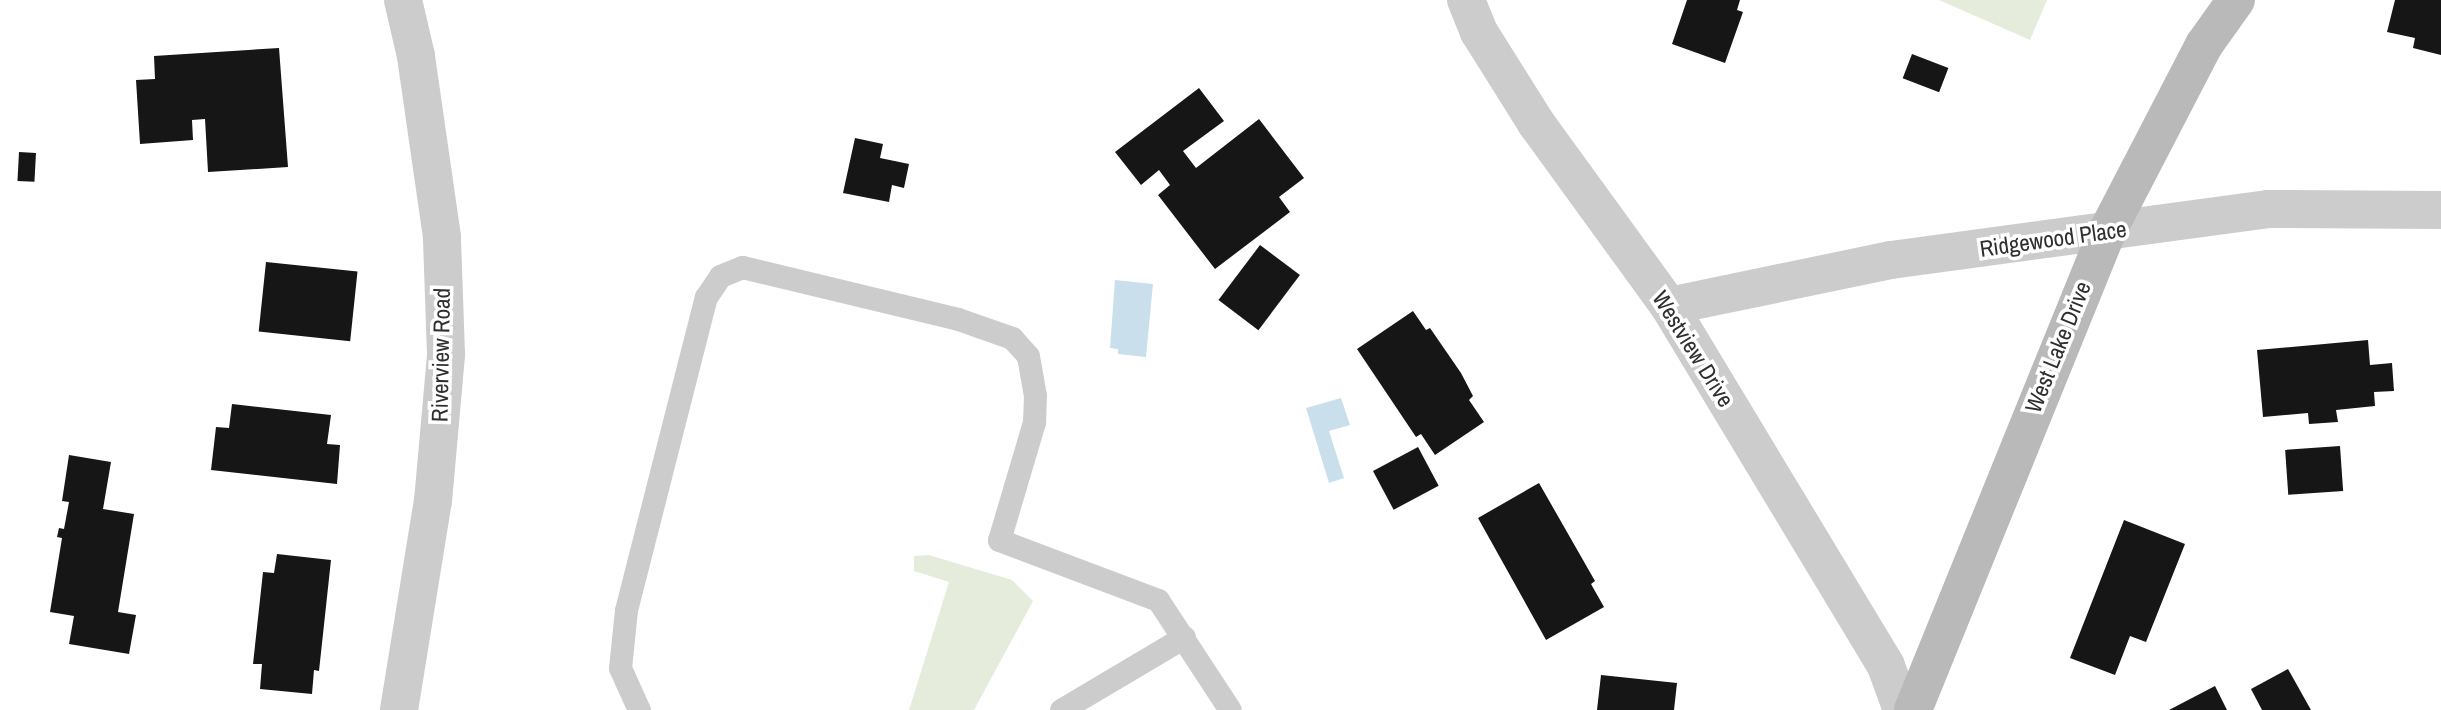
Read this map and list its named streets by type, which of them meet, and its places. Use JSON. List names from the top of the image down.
{
  "streets": {
    "main road": ["West Lake Drive"],
    "street": ["Ridgewood Place", "Westview Drive", "Riverview Road"]
  },
  "crossings": [
    ["Ridgewood Place", "West Lake Drive"],
    ["Ridgewood Place", "Westview Drive"]
  ]
}
